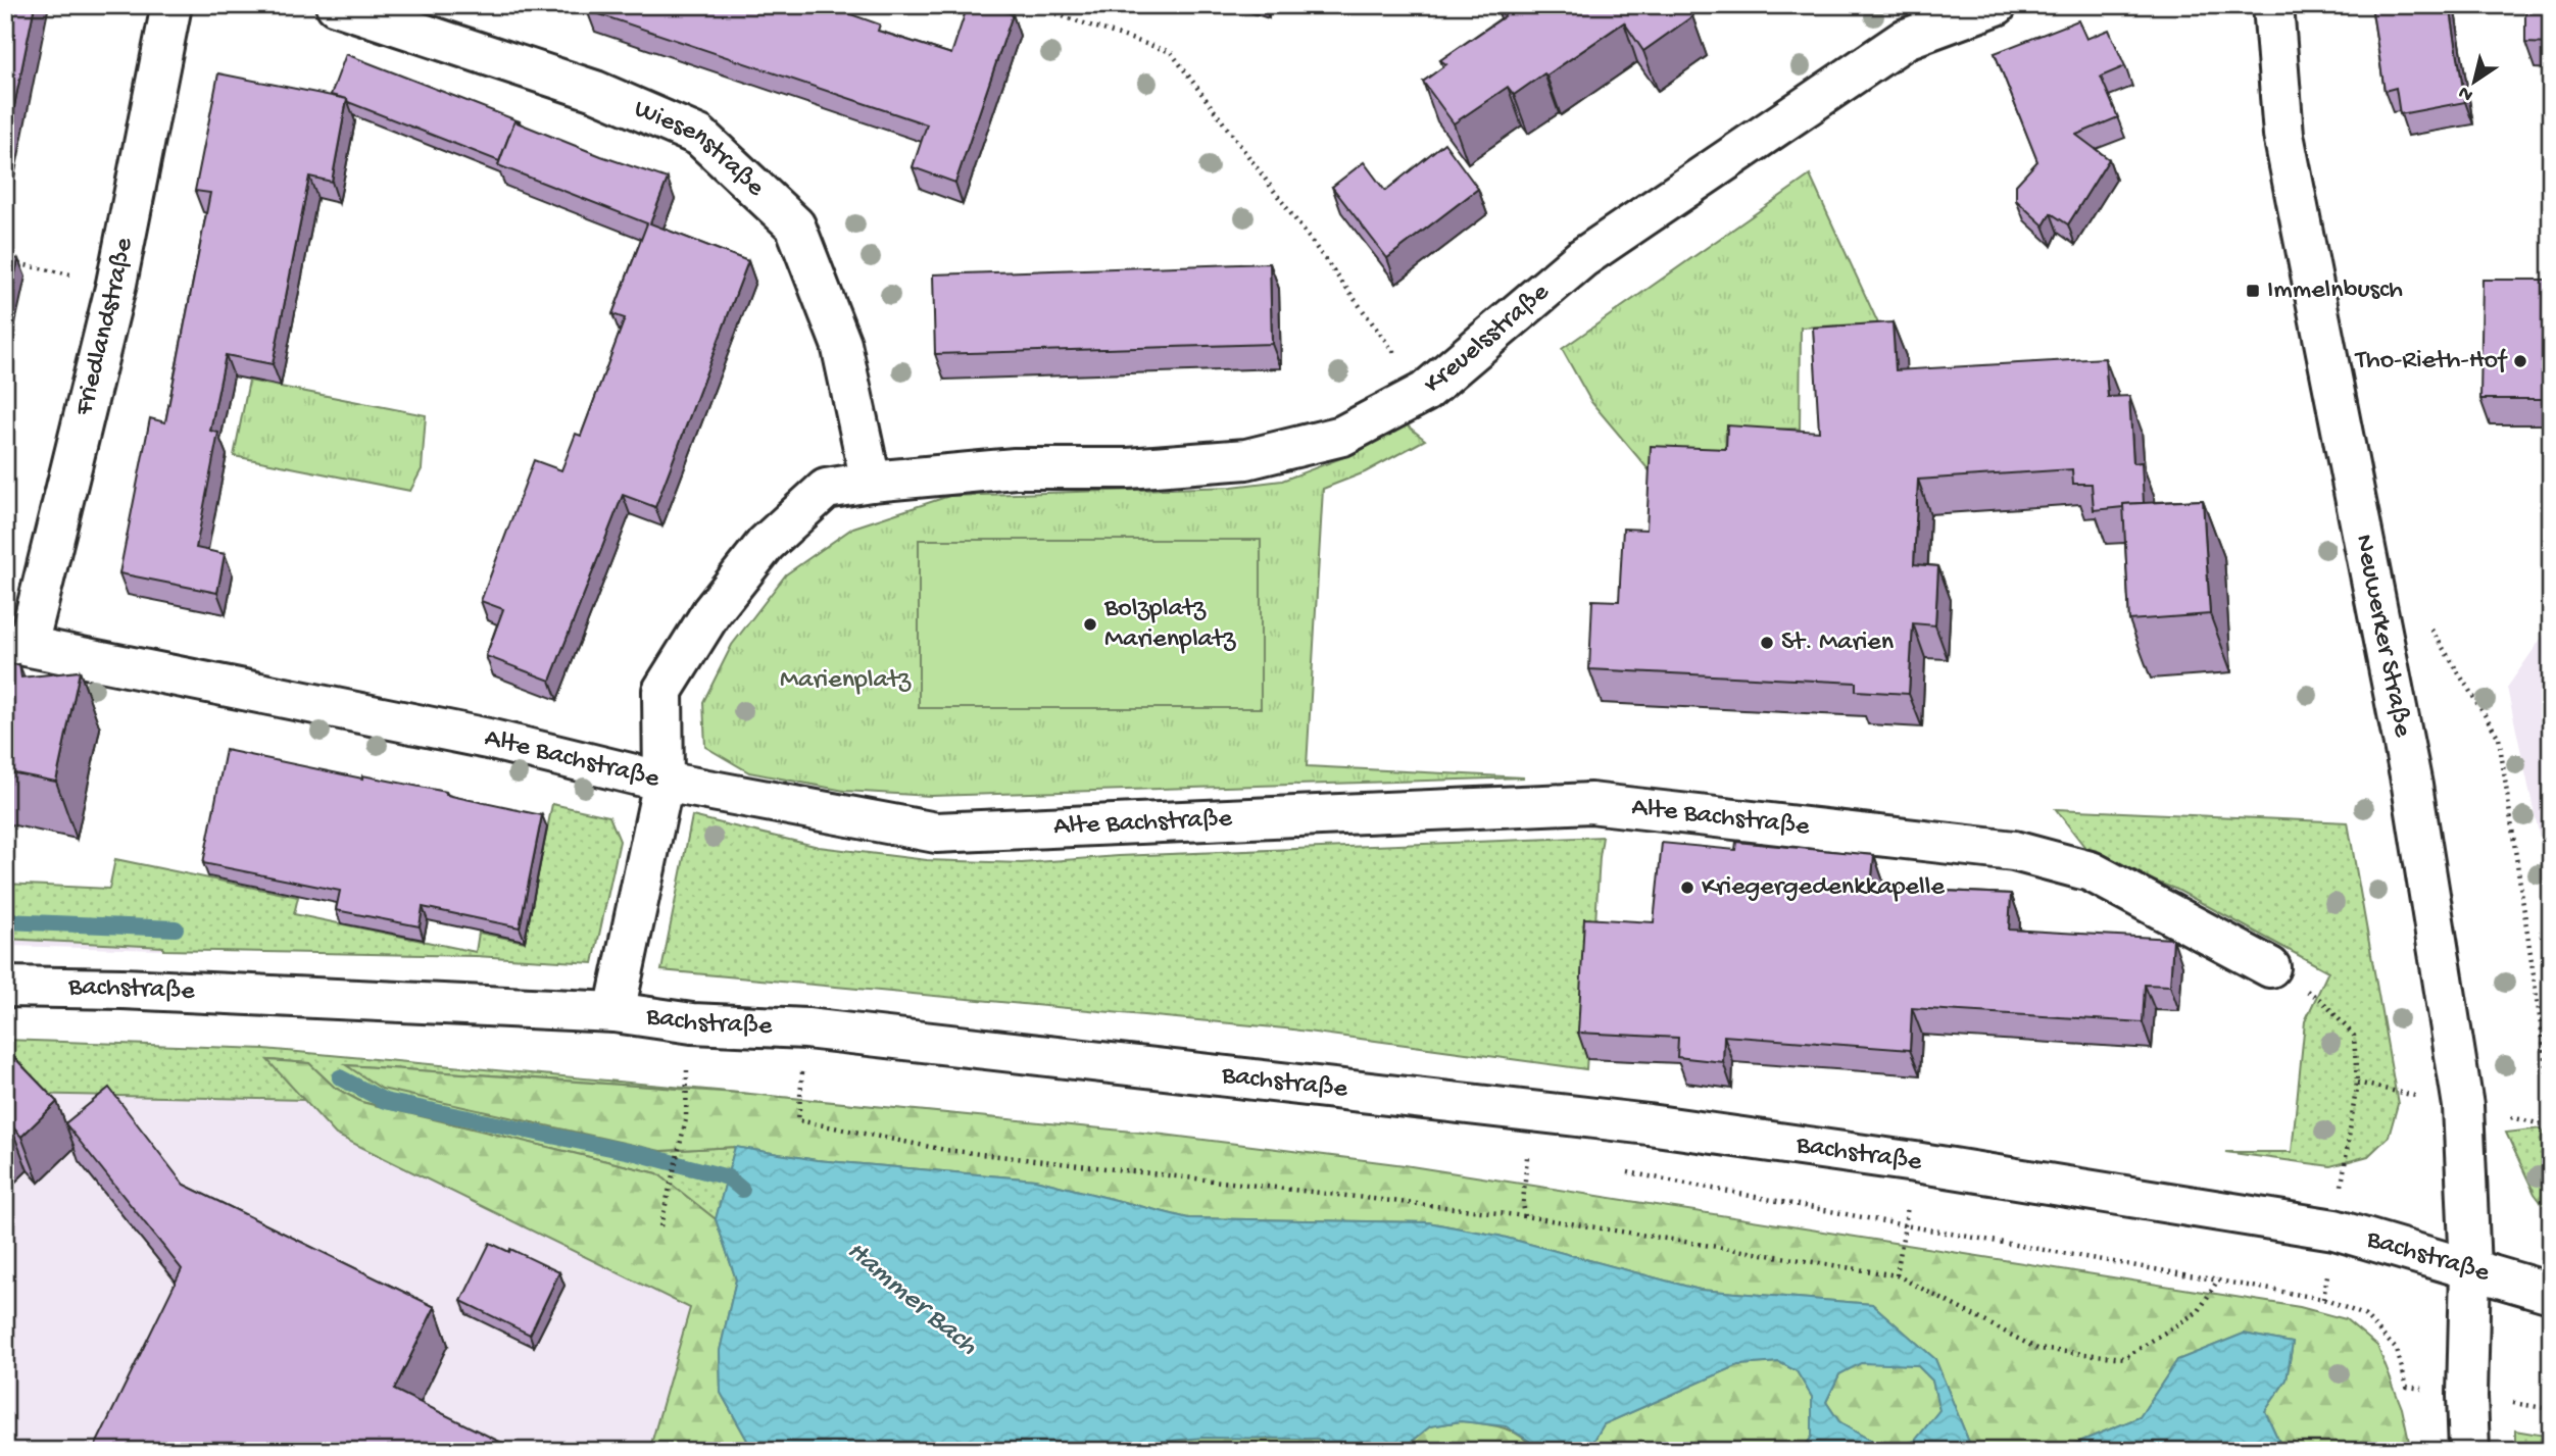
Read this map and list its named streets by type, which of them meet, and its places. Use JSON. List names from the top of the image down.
{
  "streets": {
    "street": [
      "Wiesenstraße",
      "Friedlandstraße",
      "Kreuelsstraße",
      "Neuwerker Straße",
      "Alte Bachstraße",
      "Bachstraße"
    ]
  },
  "crossings": [
    ["Friedlandstraße", "Alte Bachstraße"],
    ["Neuwerker Straße", "Bachstraße"]
  ],
  "water": ["Hammer Bach"],
  "parks": ["Marienplatz"],
  "places": {
    "transit": ["Immelnbusch"],
    "other": [
      "Tho-Rieth-Hof",
      "Bolzplatz Marienplatz",
      "St. Marien",
      "Kriegergedenkkapelle"
    ]
  },
  "north": "bottom left"
}
